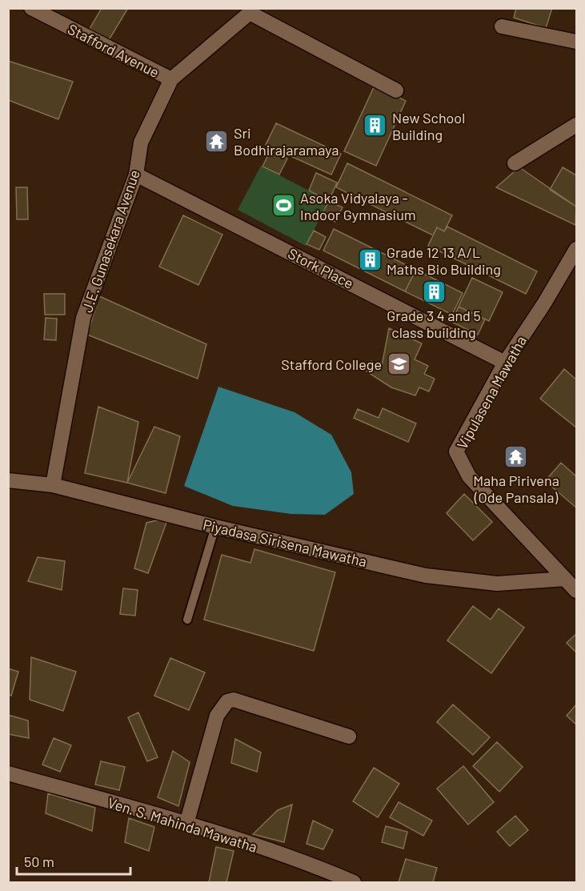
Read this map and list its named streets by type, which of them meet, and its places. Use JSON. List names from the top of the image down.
{
  "streets": {
    "street": [
      "Stafford Avenue",
      "J.E. Gunasekara Avenue",
      "Stork Place",
      "Vipulasena Mawatha",
      "Piyadasa Sirisena Mawatha",
      "Ven. S. Mahinda Mawatha"
    ]
  },
  "crossings": [
    ["Stafford Avenue", "J.E. Gunasekara Avenue"],
    ["J.E. Gunasekara Avenue", "Stork Place"],
    ["J.E. Gunasekara Avenue", "Piyadasa Sirisena Mawatha"],
    ["Stork Place", "Vipulasena Mawatha"],
    ["Vipulasena Mawatha", "Piyadasa Sirisena Mawatha"]
  ],
  "places": {
    "building": ["New School Building", "Grade 12 13 A/L Maths Bio Building", "Grade 3 4 and 5 class building"],
    "temple": ["Sri Bodhirajaramaya", "Maha Pirivena (Ode Pansala)"],
    "sports": ["Asoka Vidyalaya - Indoor Gymnasium"],
    "school or university": ["Stafford College"]
  },
  "scale_bar": "50 m"
}
